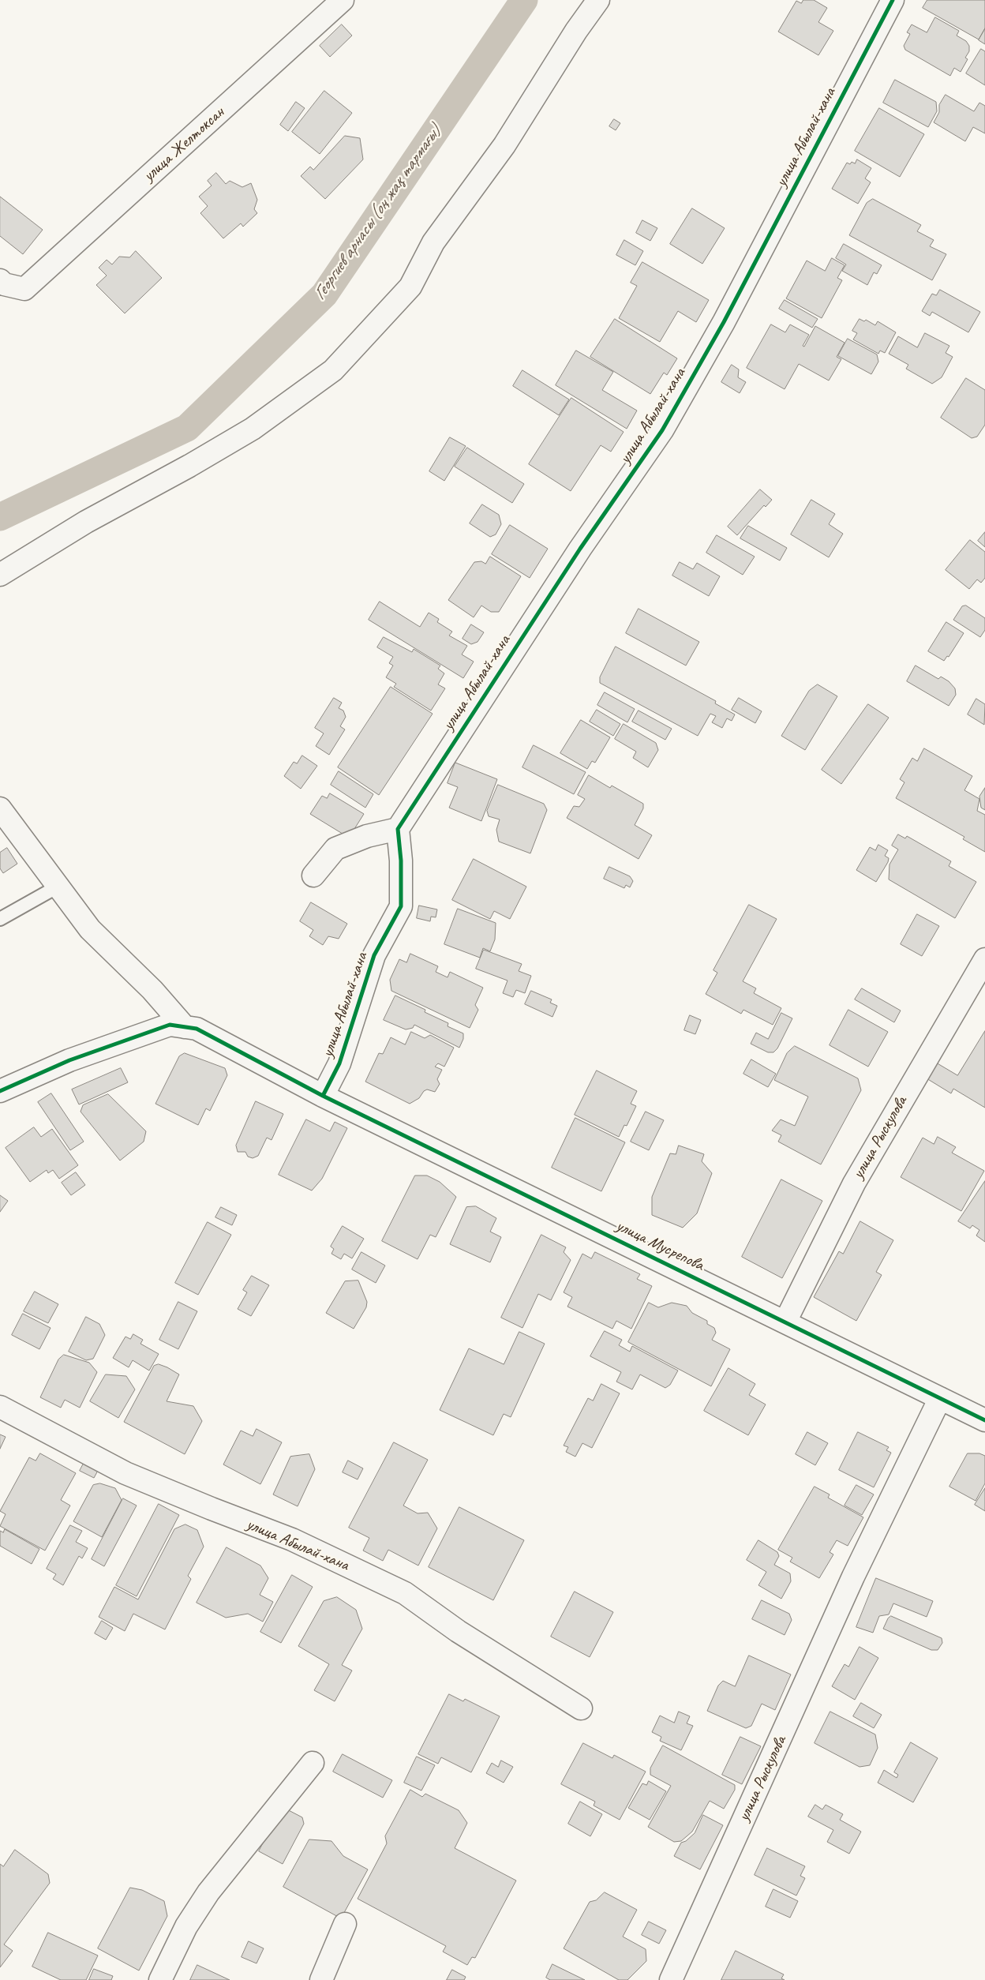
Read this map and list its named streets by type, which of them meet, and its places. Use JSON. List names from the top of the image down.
{
  "streets": {
    "street": [
      "улица Абылай-хана",
      "улица Желтоксан",
      "улица Рыскулова",
      "улица Мусрепова"
    ]
  },
  "crossings": [
    ["улица Абылай-хана", "улица Мусрепова"],
    ["улица Рыскулова", "улица Мусрепова"]
  ],
  "water": ["Георгиев арнасы (оң жақ тармағы)"]
}
